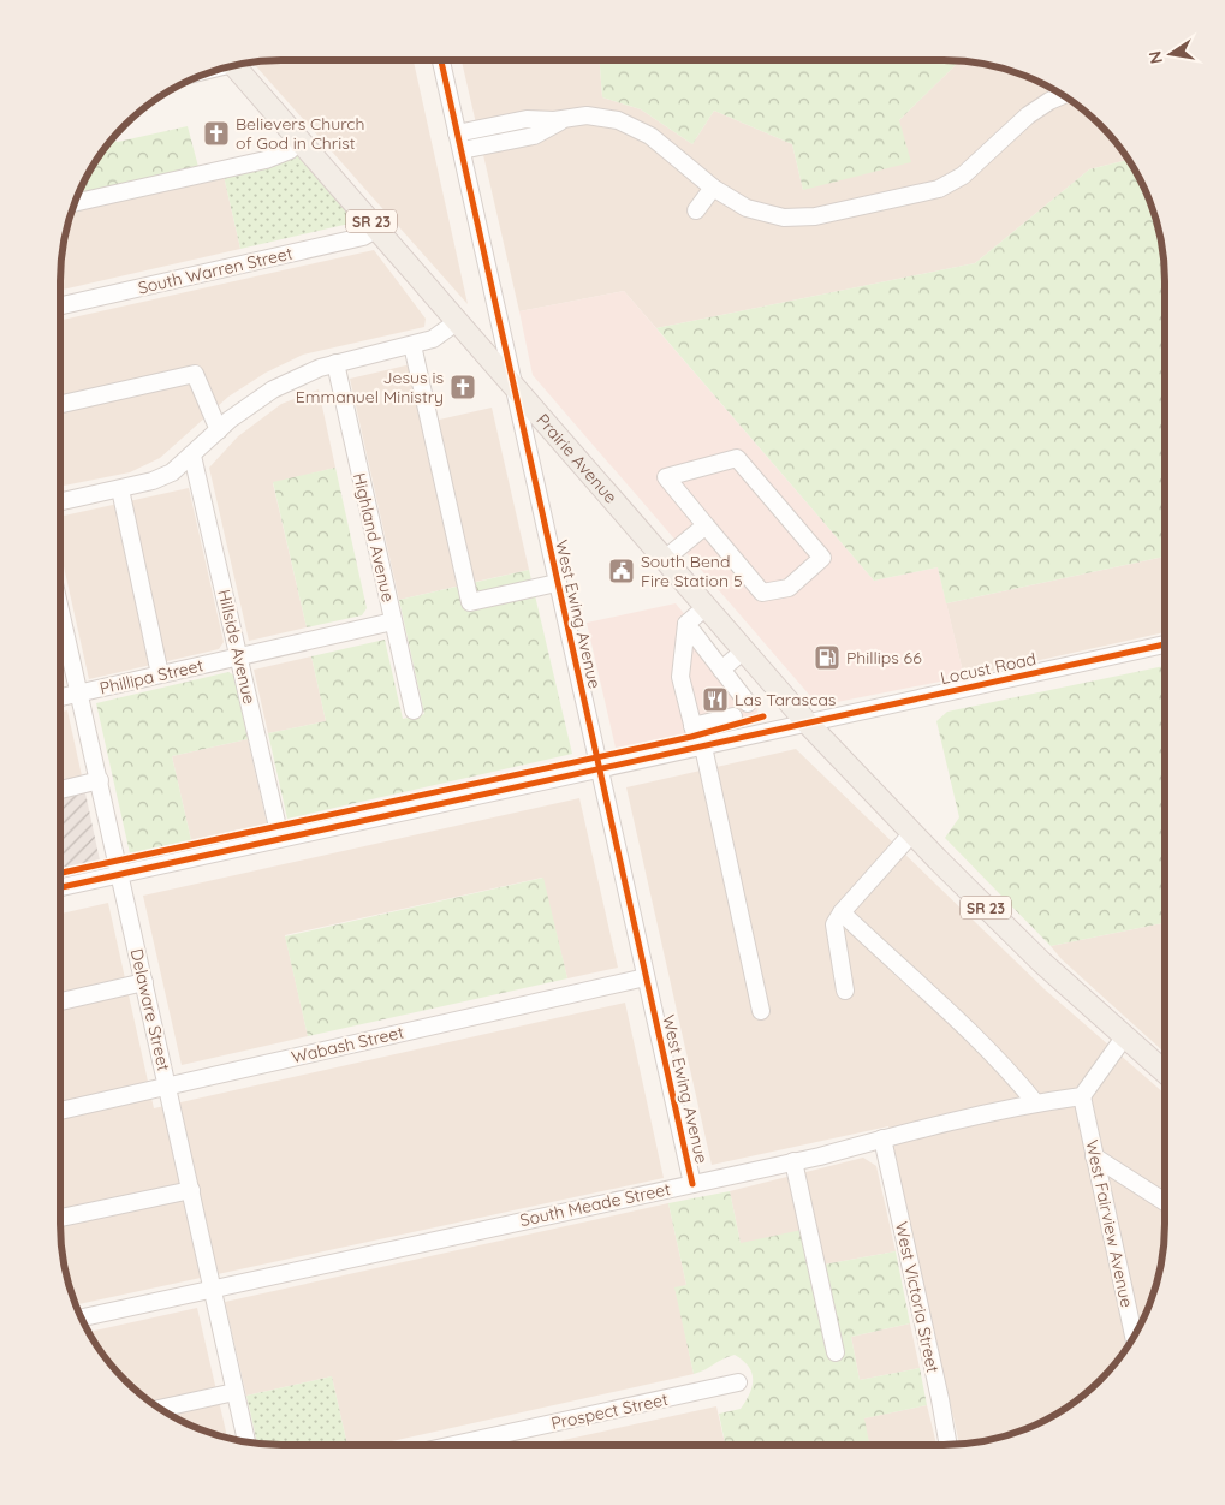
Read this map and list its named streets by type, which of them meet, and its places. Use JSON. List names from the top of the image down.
{
  "streets": {
    "main road": ["SR 23", "Prairie Avenue"],
    "street": [
      "South Warren Street",
      "Highland Avenue",
      "West Ewing Avenue",
      "Hillside Avenue",
      "Locust Road",
      "Phillipa Street",
      "Delaware Street",
      "Wabash Street",
      "South Meade Street",
      "West Fairview Avenue",
      "West Victoria Street",
      "Prospect Street"
    ]
  },
  "crossings": [
    ["SR 23", "Prairie Avenue"],
    ["SR 23", "Locust Road"],
    ["South Warren Street", "Prairie Avenue"],
    ["Prairie Avenue", "West Ewing Avenue"],
    ["Prairie Avenue", "Locust Road"],
    ["Highland Avenue", "Phillipa Street"],
    ["West Ewing Avenue", "Locust Road"],
    ["West Ewing Avenue", "Wabash Street"],
    ["West Ewing Avenue", "South Meade Street"],
    ["Hillside Avenue", "Locust Road"],
    ["Hillside Avenue", "Phillipa Street"],
    ["Locust Road", "Delaware Street"],
    ["Phillipa Street", "Delaware Street"],
    ["Delaware Street", "Wabash Street"],
    ["Delaware Street", "South Meade Street"],
    ["South Meade Street", "West Fairview Avenue"],
    ["South Meade Street", "West Victoria Street"]
  ],
  "places": {
    "church": ["Believers Church of God in Christ", "Jesus is Emmanuel Ministry"],
    "public building": ["South Bend Fire Station 5"],
    "fuel station": ["Phillips 66"],
    "restaurant": ["Las Tarascas"]
  },
  "north": "left"
}
